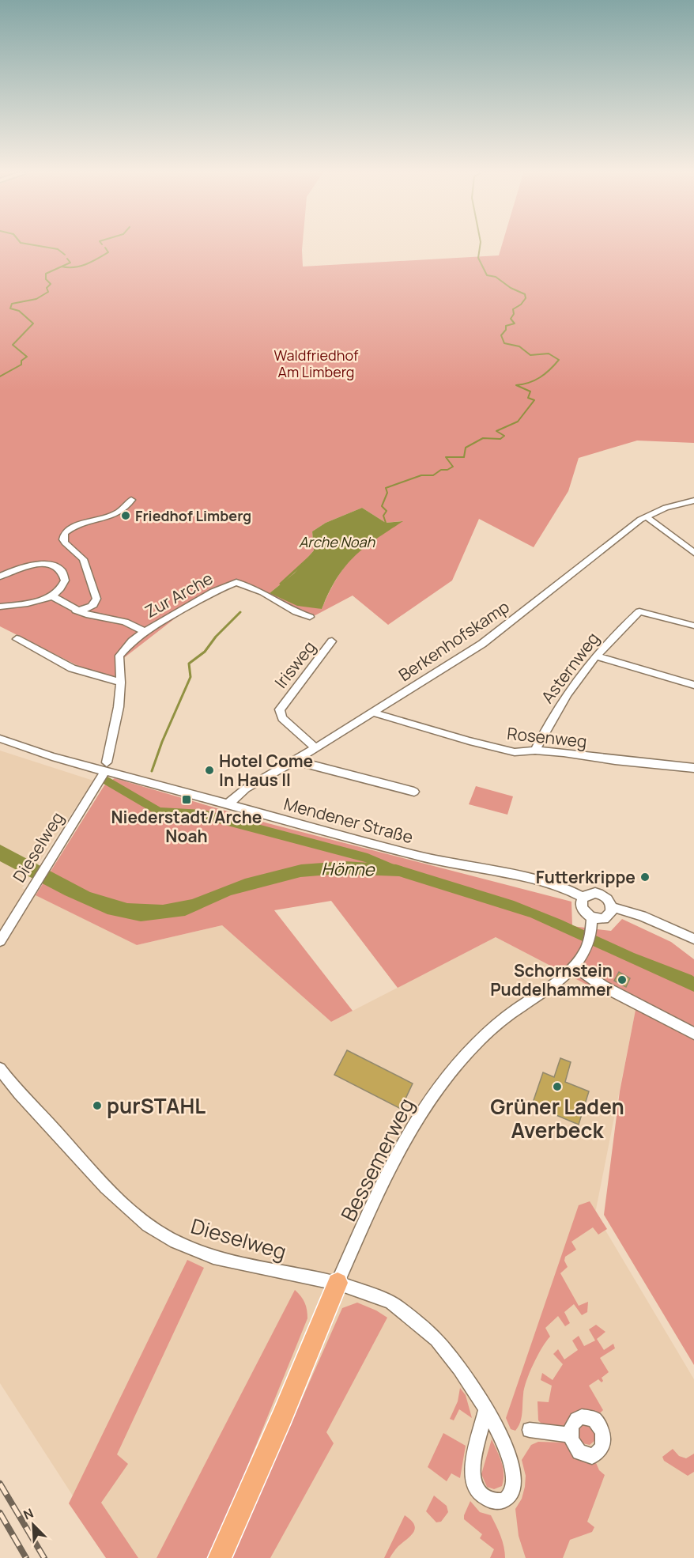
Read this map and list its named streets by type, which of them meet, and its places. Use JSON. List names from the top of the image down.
{
  "streets": {
    "street": [
      "Zur Arche",
      "Berkenhofskamp",
      "Irisweg",
      "Asternweg",
      "Rosenweg",
      "Mendener Straße",
      "Dieselweg",
      "Bessemerweg"
    ]
  },
  "crossings": [
    ["Zur Arche", "Mendener Straße"],
    ["Zur Arche", "Dieselweg"],
    ["Berkenhofskamp", "Irisweg"],
    ["Berkenhofskamp", "Rosenweg"],
    ["Berkenhofskamp", "Mendener Straße"],
    ["Asternweg", "Rosenweg"],
    ["Mendener Straße", "Dieselweg"],
    ["Mendener Straße", "Bessemerweg"],
    ["Dieselweg", "Bessemerweg"]
  ],
  "water": ["Arche Noah", "Hönne"],
  "parks": ["Waldfriedhof Am Limberg"],
  "places": {
    "other": [
      "Friedhof Limberg",
      "Hotel Come In Haus II",
      "Futterkrippe",
      "Schornstein Puddelhammer",
      "Grüner Laden Averbeck",
      "purSTAHL"
    ],
    "transit": ["Niederstadt/Arche Noah"]
  },
  "north": "top left"
}
